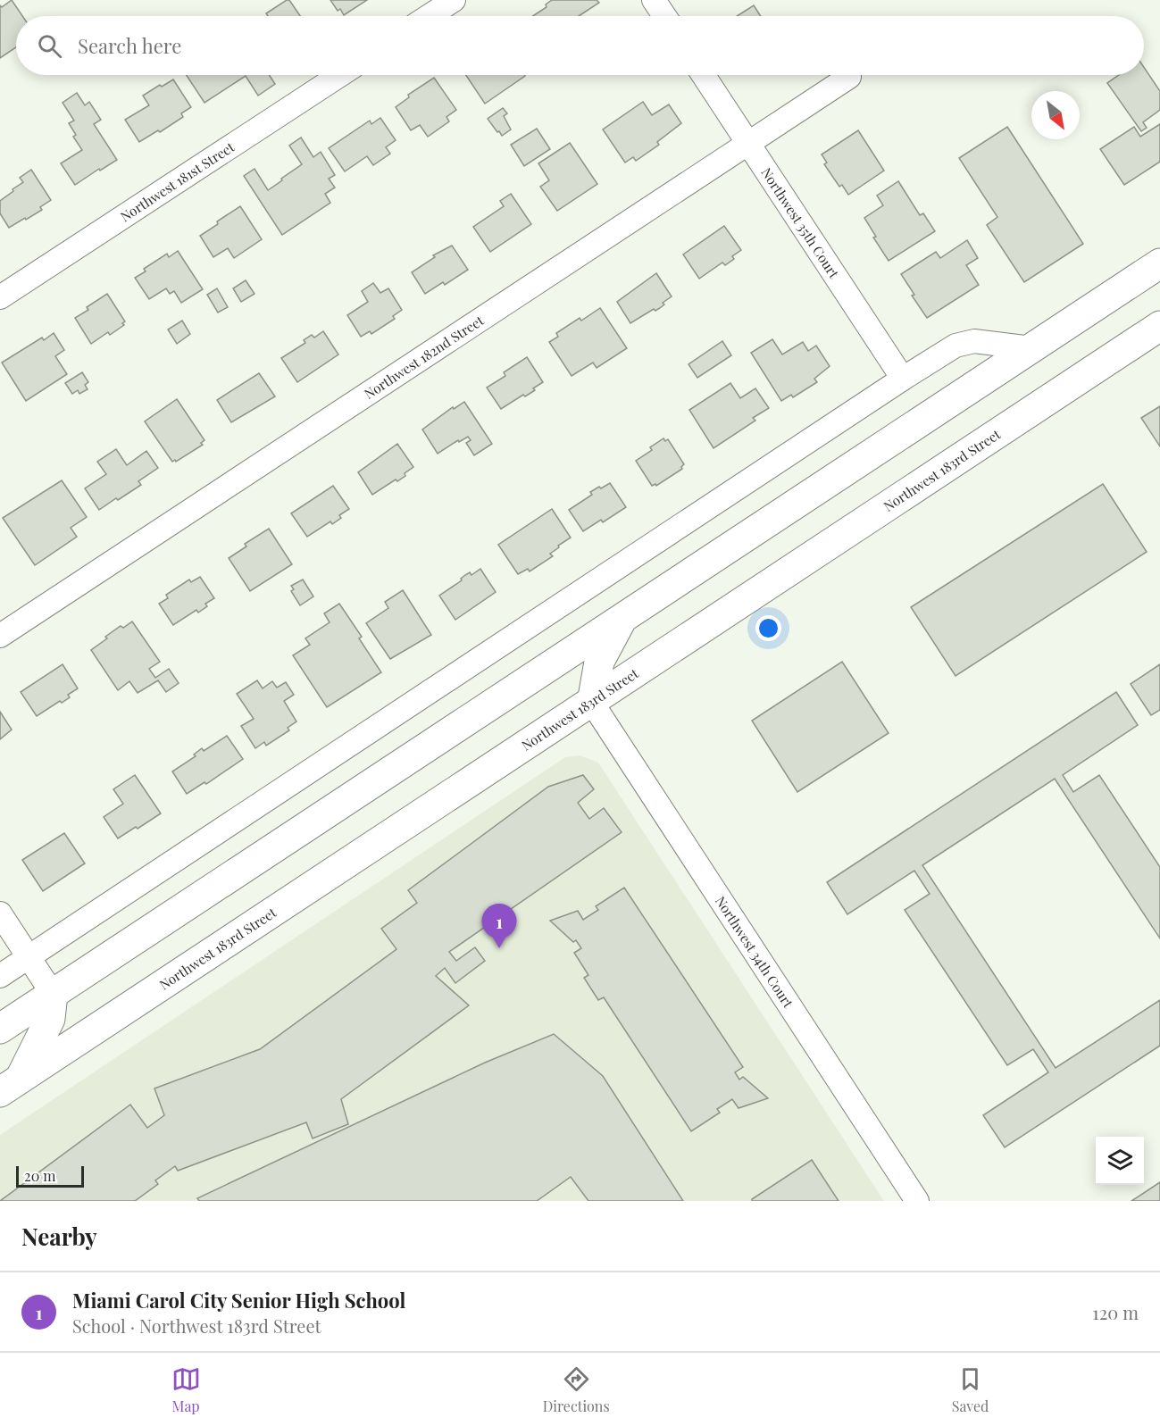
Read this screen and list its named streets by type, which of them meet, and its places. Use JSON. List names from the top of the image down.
{
  "streets": {
    "main road": ["Northwest 183rd Street"],
    "street": [
      "Northwest 181st Street",
      "Northwest 35th Court",
      "Northwest 182nd Street",
      "Northwest 34th Court"
    ]
  },
  "crossings": [
    ["Northwest 35th Court", "Northwest 182nd Street"],
    ["Northwest 183rd Street", "Northwest 34th Court"]
  ],
  "scale_bar": "20 m",
  "north": "bottom right",
  "page": {
    "search": "Search here",
    "pins": "1",
    "scale": "20 m",
    "heading": "Nearby",
    "list": [
      {
        "mark": "1",
        "name": "Miami Carol City Senior High School",
        "note": "School · Northwest 183rd Street",
        "value": "120 m"
      }
    ],
    "nav": ["Map", "Directions", "Saved"]
  }
}
